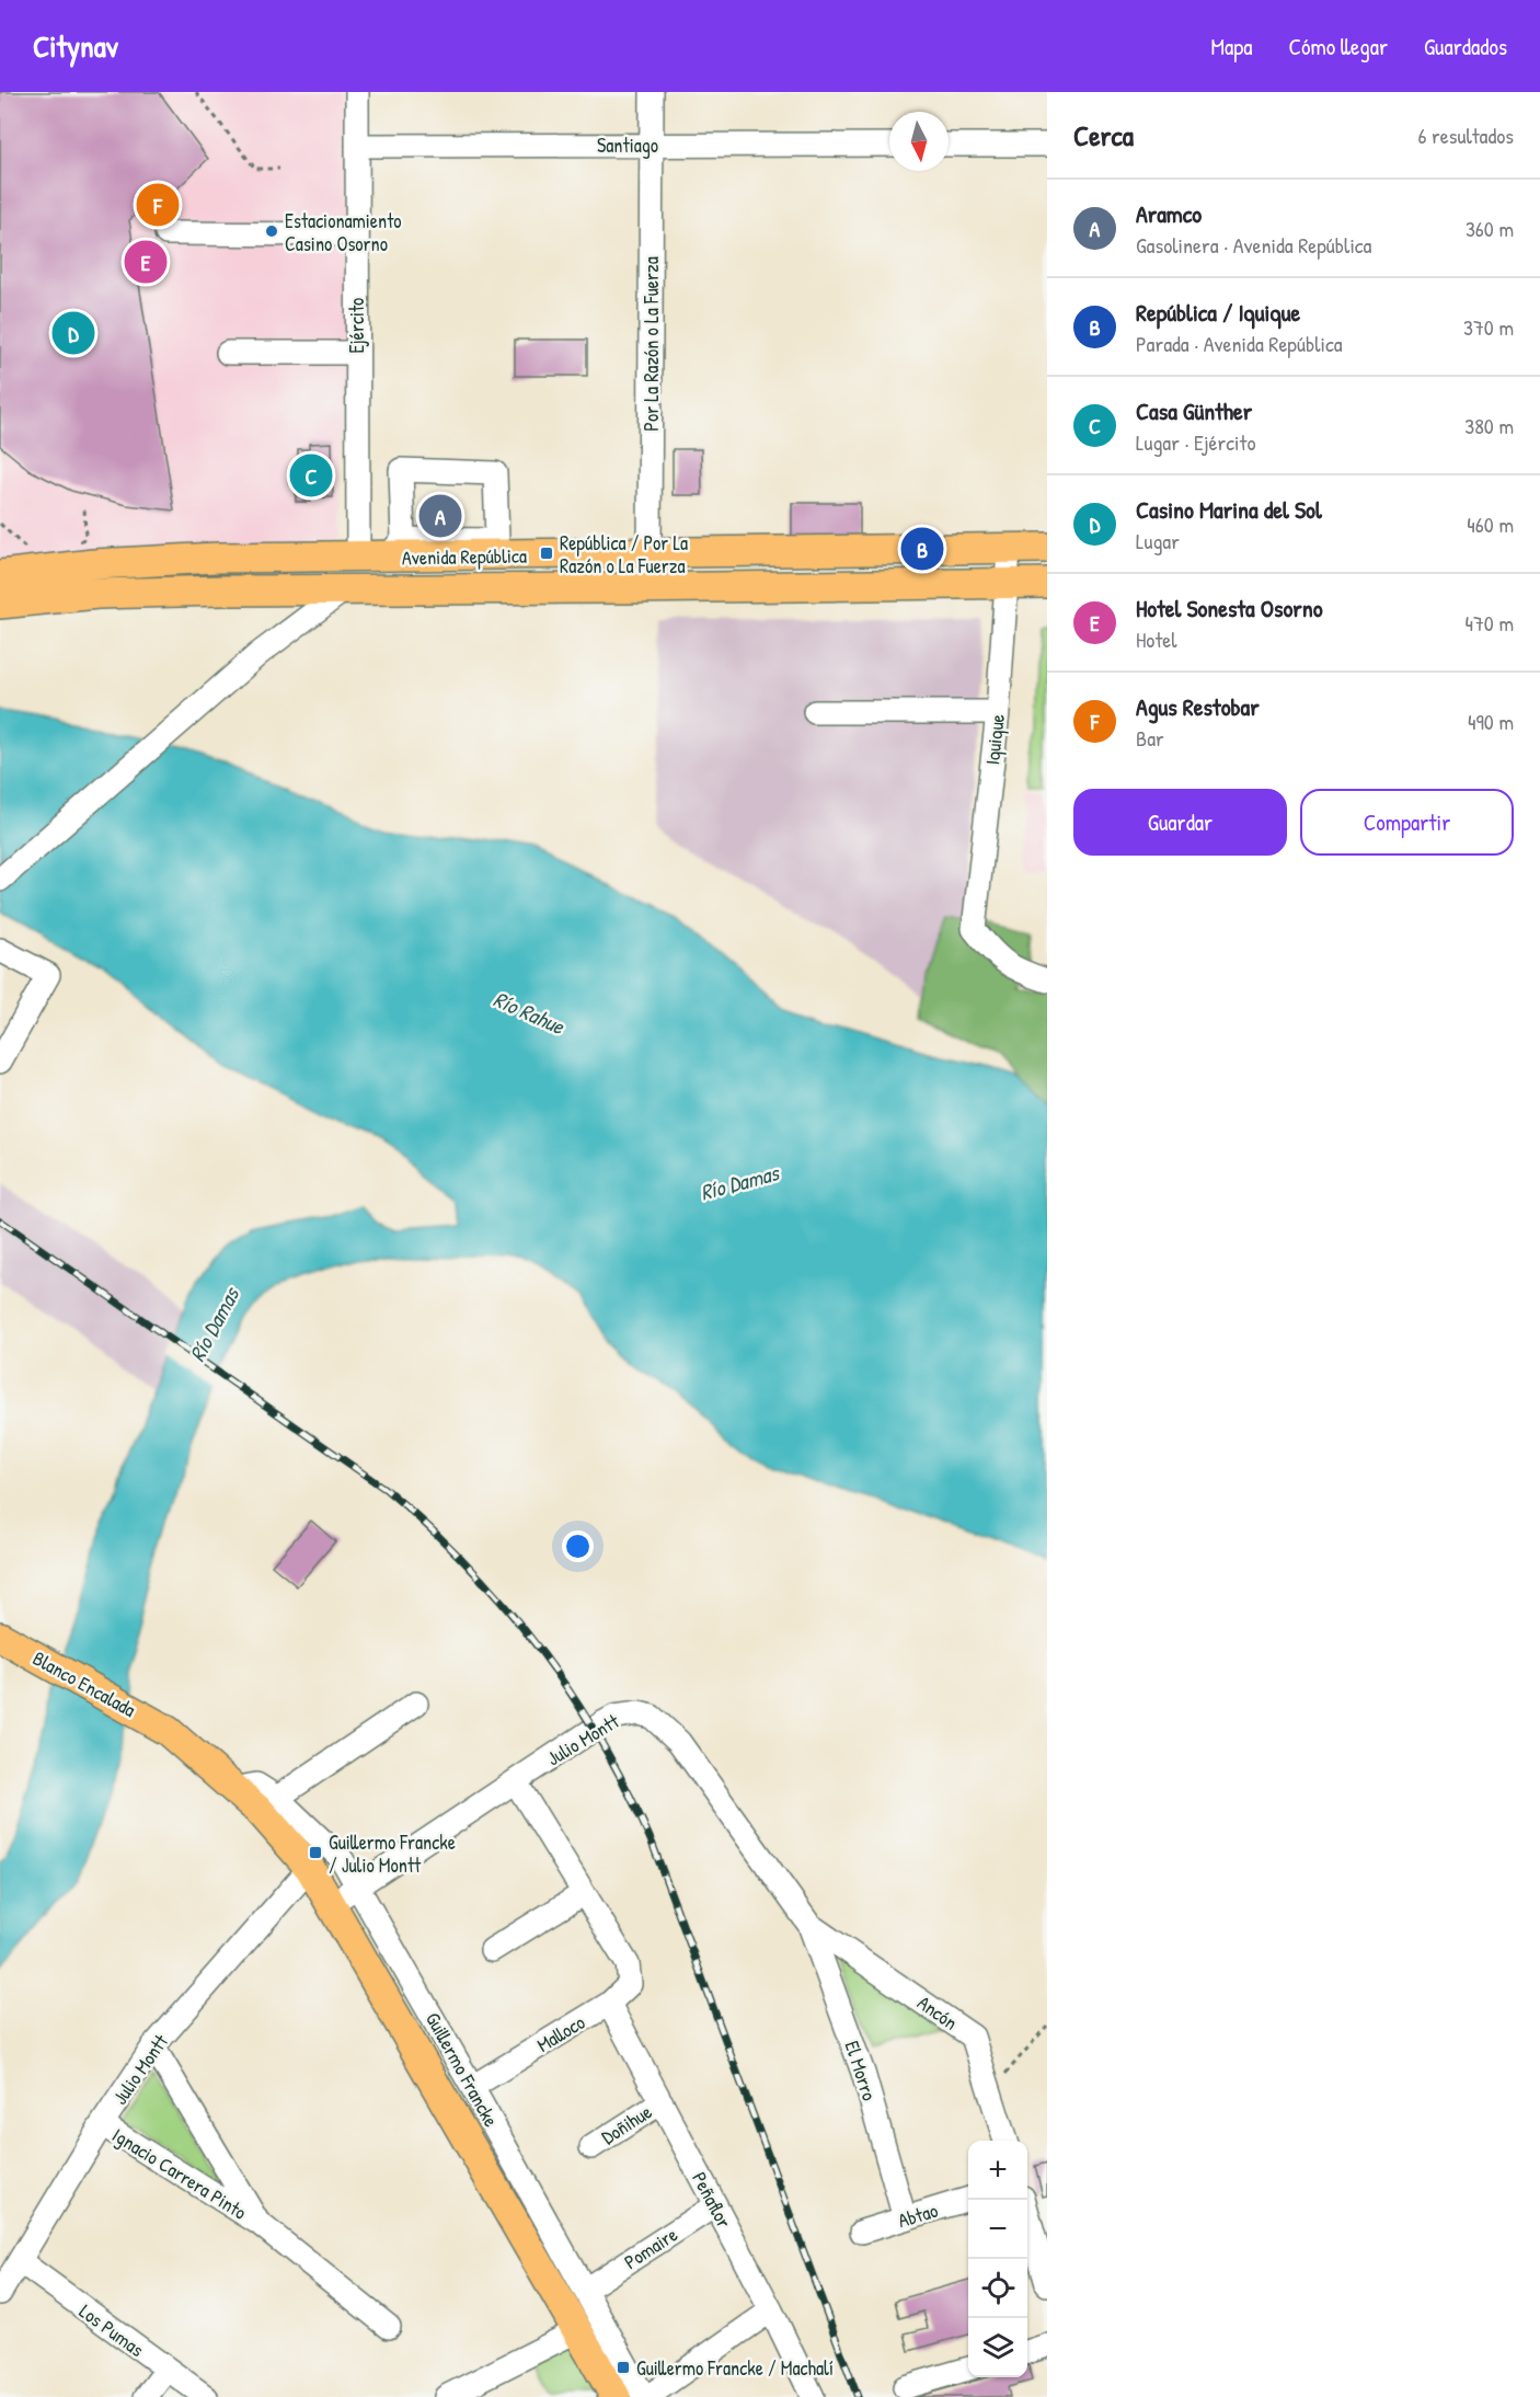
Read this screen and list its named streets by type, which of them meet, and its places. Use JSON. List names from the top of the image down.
{
  "streets": {
    "main road": ["Avenida República", "Blanco Encalada", "Guillermo Francke"],
    "street": [
      "Santiago",
      "Ejército",
      "Por La Razón o La Fuerza",
      "Iquique",
      "Julio Montt",
      "Ancón",
      "Malloco",
      "El Morro",
      "Doñihue",
      "Ignacio Carrera Pinto",
      "Peñaflor",
      "Abtao",
      "Pomaire",
      "Los Pumas"
    ]
  },
  "crossings": [
    ["Santiago", "Ejército"],
    ["Santiago", "Por La Razón o La Fuerza"],
    ["Ejército", "Avenida República"],
    ["Por La Razón o La Fuerza", "Avenida República"],
    ["Avenida República", "Iquique"],
    ["Blanco Encalada", "Guillermo Francke"],
    ["Julio Montt", "Ancón"],
    ["Julio Montt", "Guillermo Francke"],
    ["Julio Montt", "El Morro"],
    ["Julio Montt", "Ignacio Carrera Pinto"],
    ["Julio Montt", "Los Pumas"],
    ["Ancón", "El Morro"],
    ["Malloco", "Guillermo Francke"],
    ["Malloco", "Peñaflor"],
    ["Guillermo Francke", "Pomaire"],
    ["El Morro", "Abtao"],
    ["Doñihue", "Peñaflor"],
    ["Peñaflor", "Pomaire"]
  ],
  "water": ["Río Rahue", "Río Damas"],
  "places": {
    "other": ["Estacionamiento Casino Osorno"],
    "transit": ["República / Por La Razón o La Fuerza", "Guillermo Francke / Julio Montt", "Guillermo Francke / Machalí"]
  },
  "north": "bottom",
  "page": {
    "header": "Citynav",
    "nav": ["Mapa", "Cómo llegar", "Guardados"],
    "heading": ["Cerca", "6 resultados"],
    "list": [
      {
        "mark": "A",
        "name": "Aramco",
        "note": "Gasolinera · Avenida República",
        "value": "360 m"
      },
      {
        "mark": "B",
        "name": "República / Iquique",
        "note": "Parada · Avenida República",
        "value": "370 m"
      },
      {
        "mark": "C",
        "name": "Casa Günther",
        "note": "Lugar · Ejército",
        "value": "380 m"
      },
      {
        "mark": "D",
        "name": "Casino Marina del Sol",
        "note": "Lugar",
        "value": "460 m"
      },
      {
        "mark": "E",
        "name": "Hotel Sonesta Osorno",
        "note": "Hotel",
        "value": "470 m"
      },
      {
        "mark": "F",
        "name": "Agus Restobar",
        "note": "Bar",
        "value": "490 m"
      }
    ],
    "pins": [
      "F",
      "E",
      "D",
      "C",
      "A",
      "B"
    ],
    "buttons": ["Guardar", "Compartir"],
    "map_buttons": ["+", "−"]
  }
}
